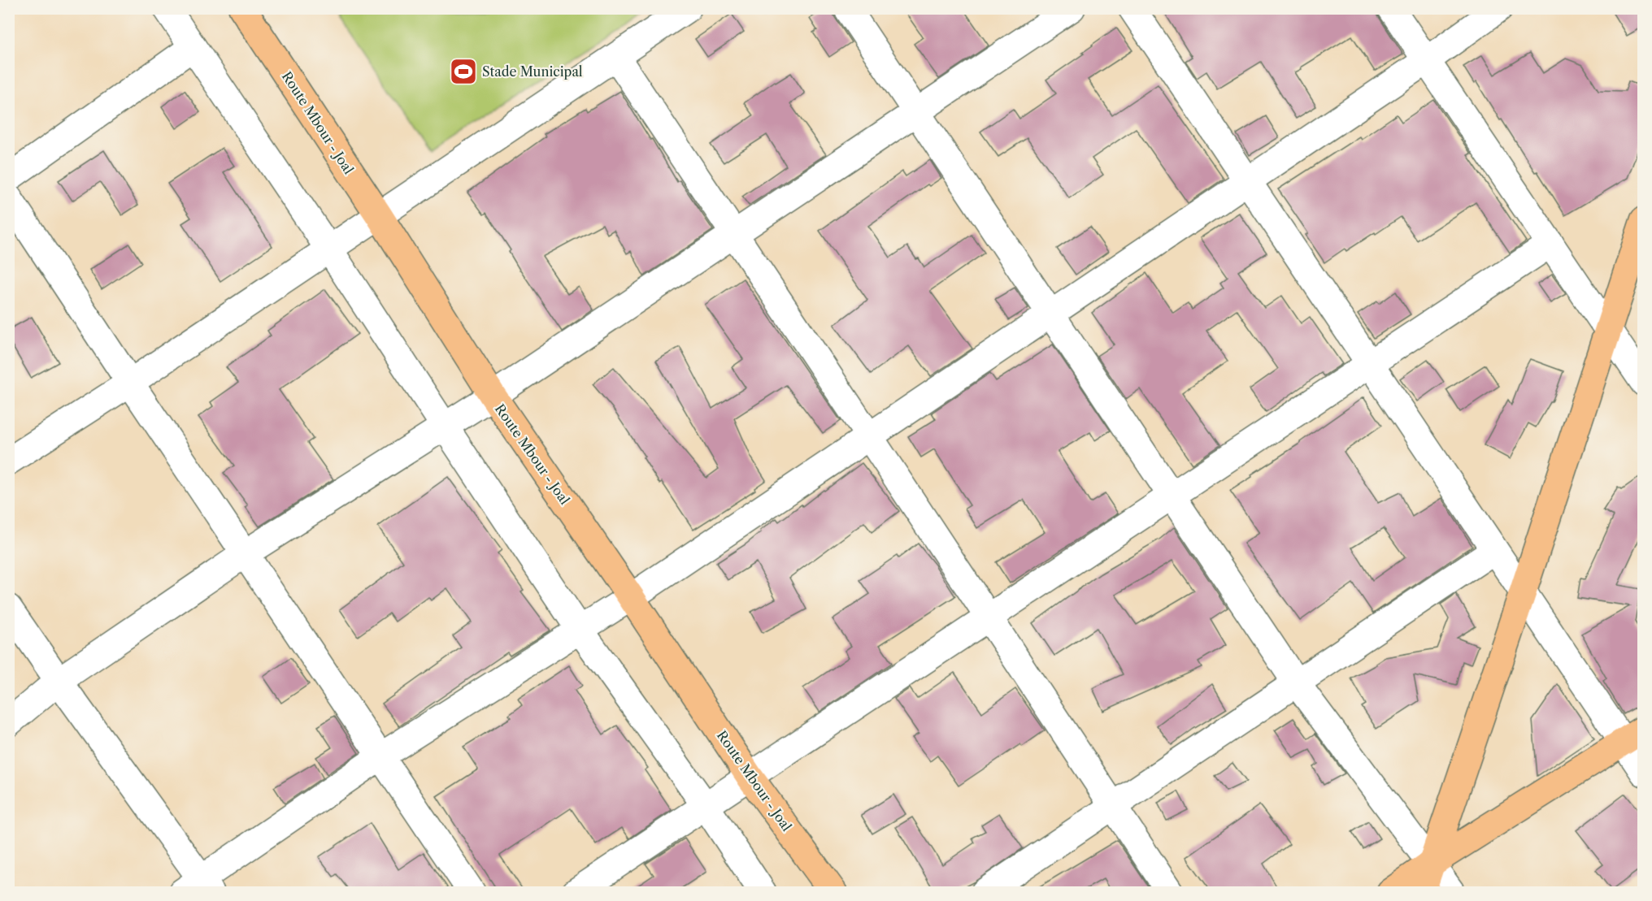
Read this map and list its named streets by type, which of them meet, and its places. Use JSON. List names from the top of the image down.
{
  "streets": {
    "main road": ["Route Mbour - Joal"]
  },
  "places": {
    "sports": ["Stade Municipal"]
  }
}
